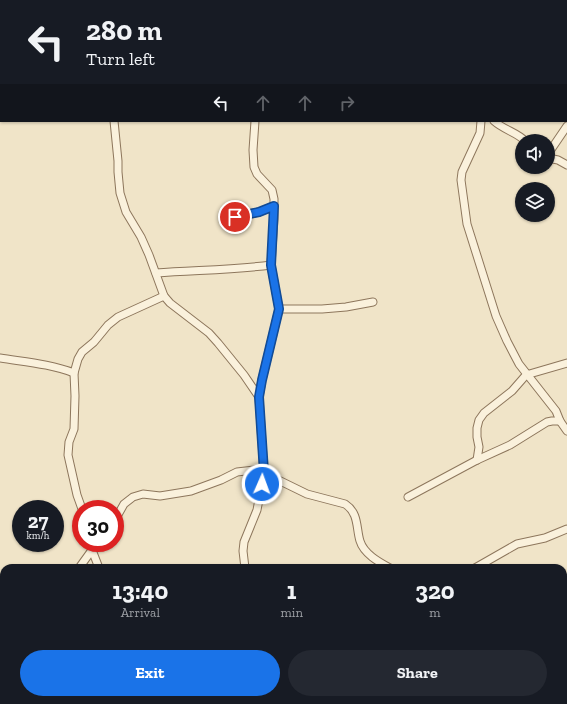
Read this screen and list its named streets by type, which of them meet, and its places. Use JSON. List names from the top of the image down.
{
  "page": {
    "turn": ["280 m", "Turn left"],
    "speed": "27 km/h",
    "limit": "30",
    "eta": [
      "13:40",
      "Arrival",
      "1",
      "min",
      "320",
      "m"
    ],
    "buttons": ["Exit", "Share"]
  }
}
